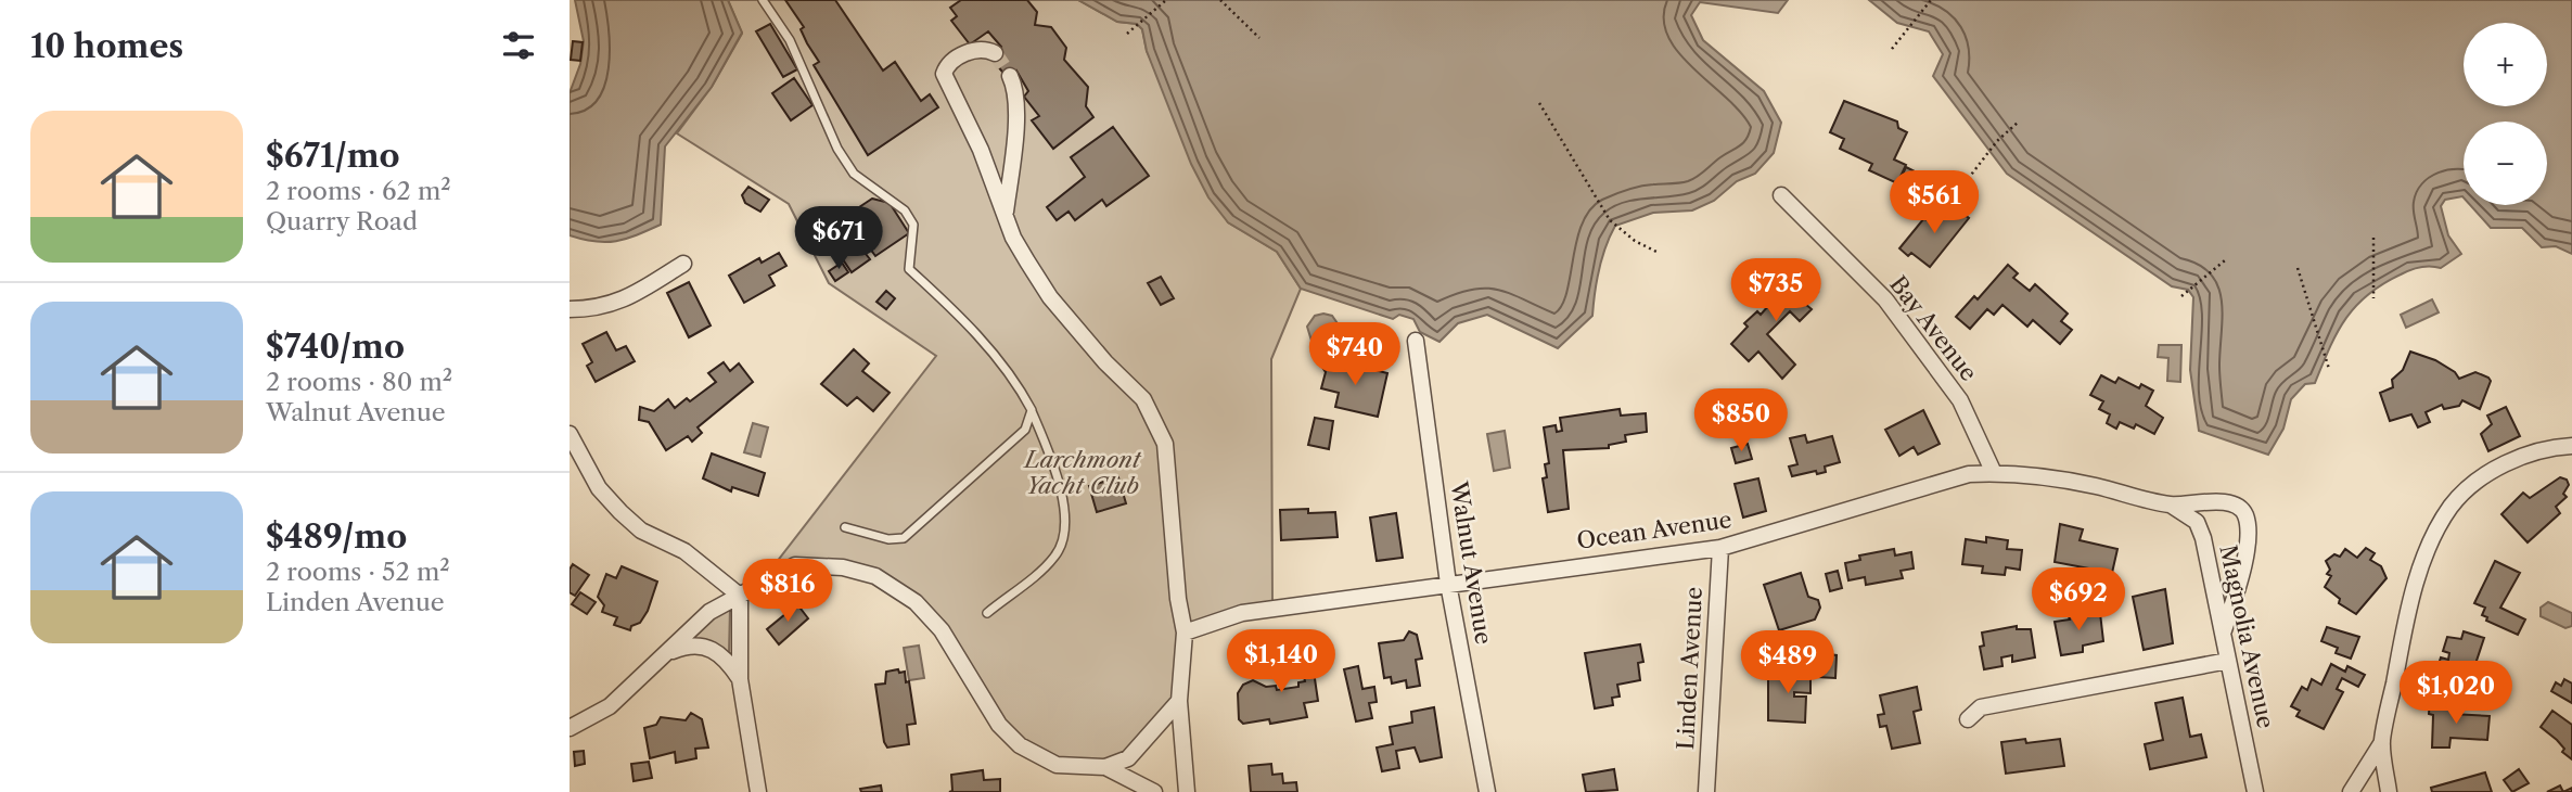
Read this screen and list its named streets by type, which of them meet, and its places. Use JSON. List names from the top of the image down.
{
  "streets": {
    "street": [
      "Bay Avenue",
      "Ocean Avenue",
      "Walnut Avenue",
      "Magnolia Avenue",
      "Linden Avenue"
    ]
  },
  "crossings": [
    ["Bay Avenue", "Ocean Avenue"],
    ["Ocean Avenue", "Walnut Avenue"],
    ["Ocean Avenue", "Magnolia Avenue"],
    ["Ocean Avenue", "Linden Avenue"]
  ],
  "parks": ["Larchmont Yacht Club"],
  "page": {
    "heading": "10 homes",
    "map_buttons": ["+", "−"],
    "list": [
      {
        "name": "$671/mo",
        "note": "2 rooms · 62 m² · Quarry Road"
      },
      {
        "name": "$740/mo",
        "note": "2 rooms · 80 m² · Walnut Avenue"
      },
      {
        "name": "$489/mo",
        "note": "2 rooms · 52 m² · Linden Avenue"
      }
    ],
    "price": [
      "$561",
      "$671",
      "$735",
      "$740",
      "$850",
      "$816",
      "$692",
      "$1,140",
      "$489",
      "$1,020"
    ]
  }
}
